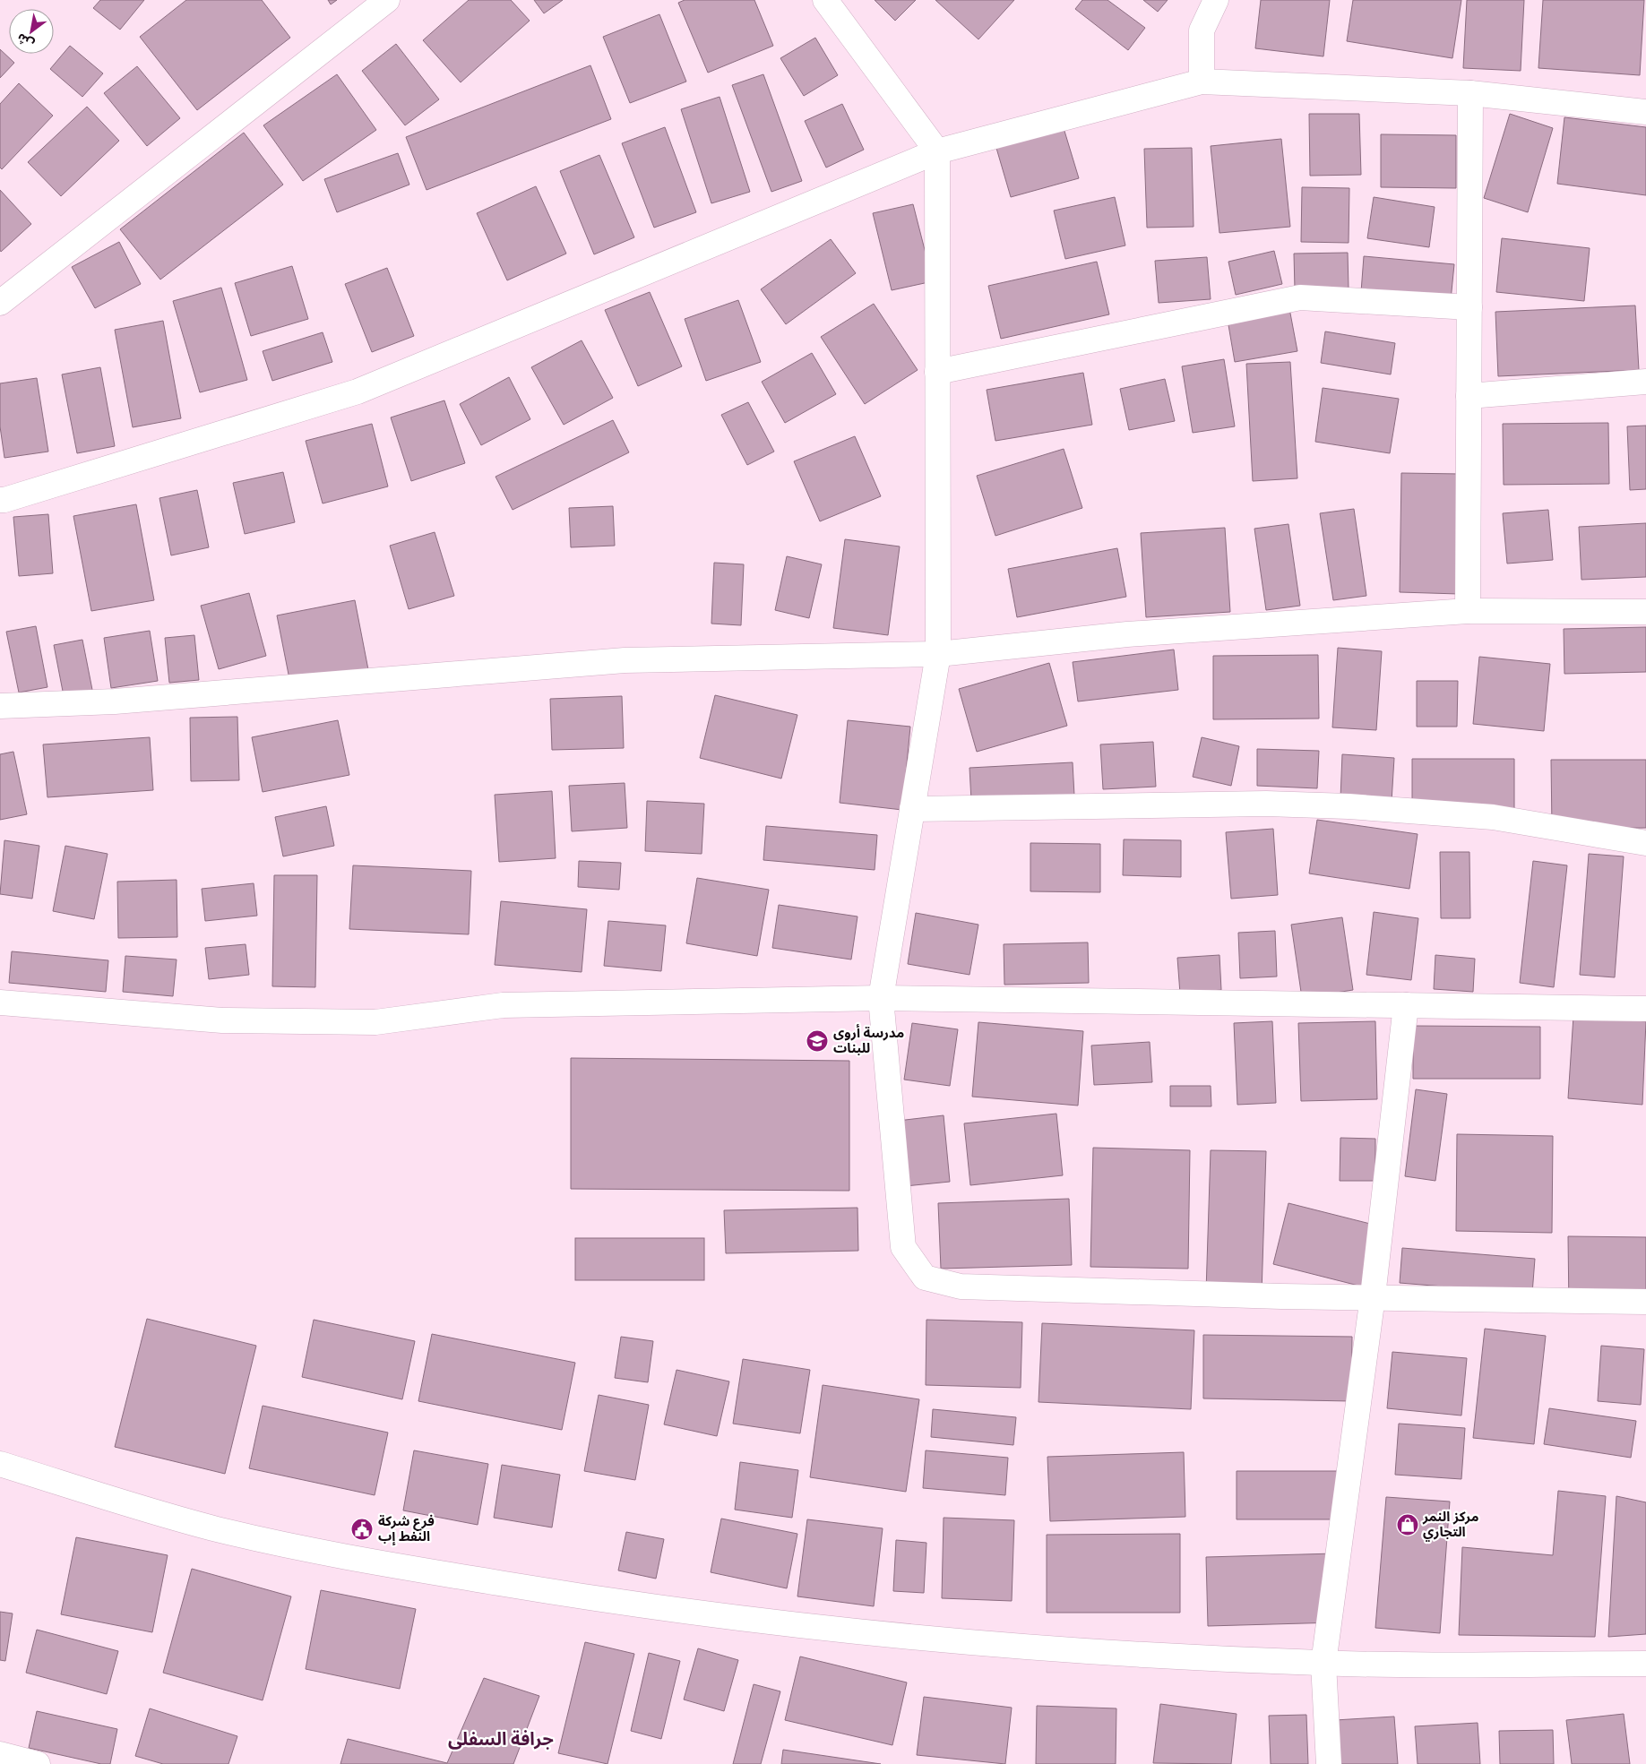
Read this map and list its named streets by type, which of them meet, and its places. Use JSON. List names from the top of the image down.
{
  "districts": ["جرافة السفلى"],
  "places": {
    "school or university": ["مدرسة أروى للبنات"],
    "shop": ["مركز النمر التجاري"],
    "public building": ["فرع شركة النفط إب"]
  },
  "north": "bottom left"
}
